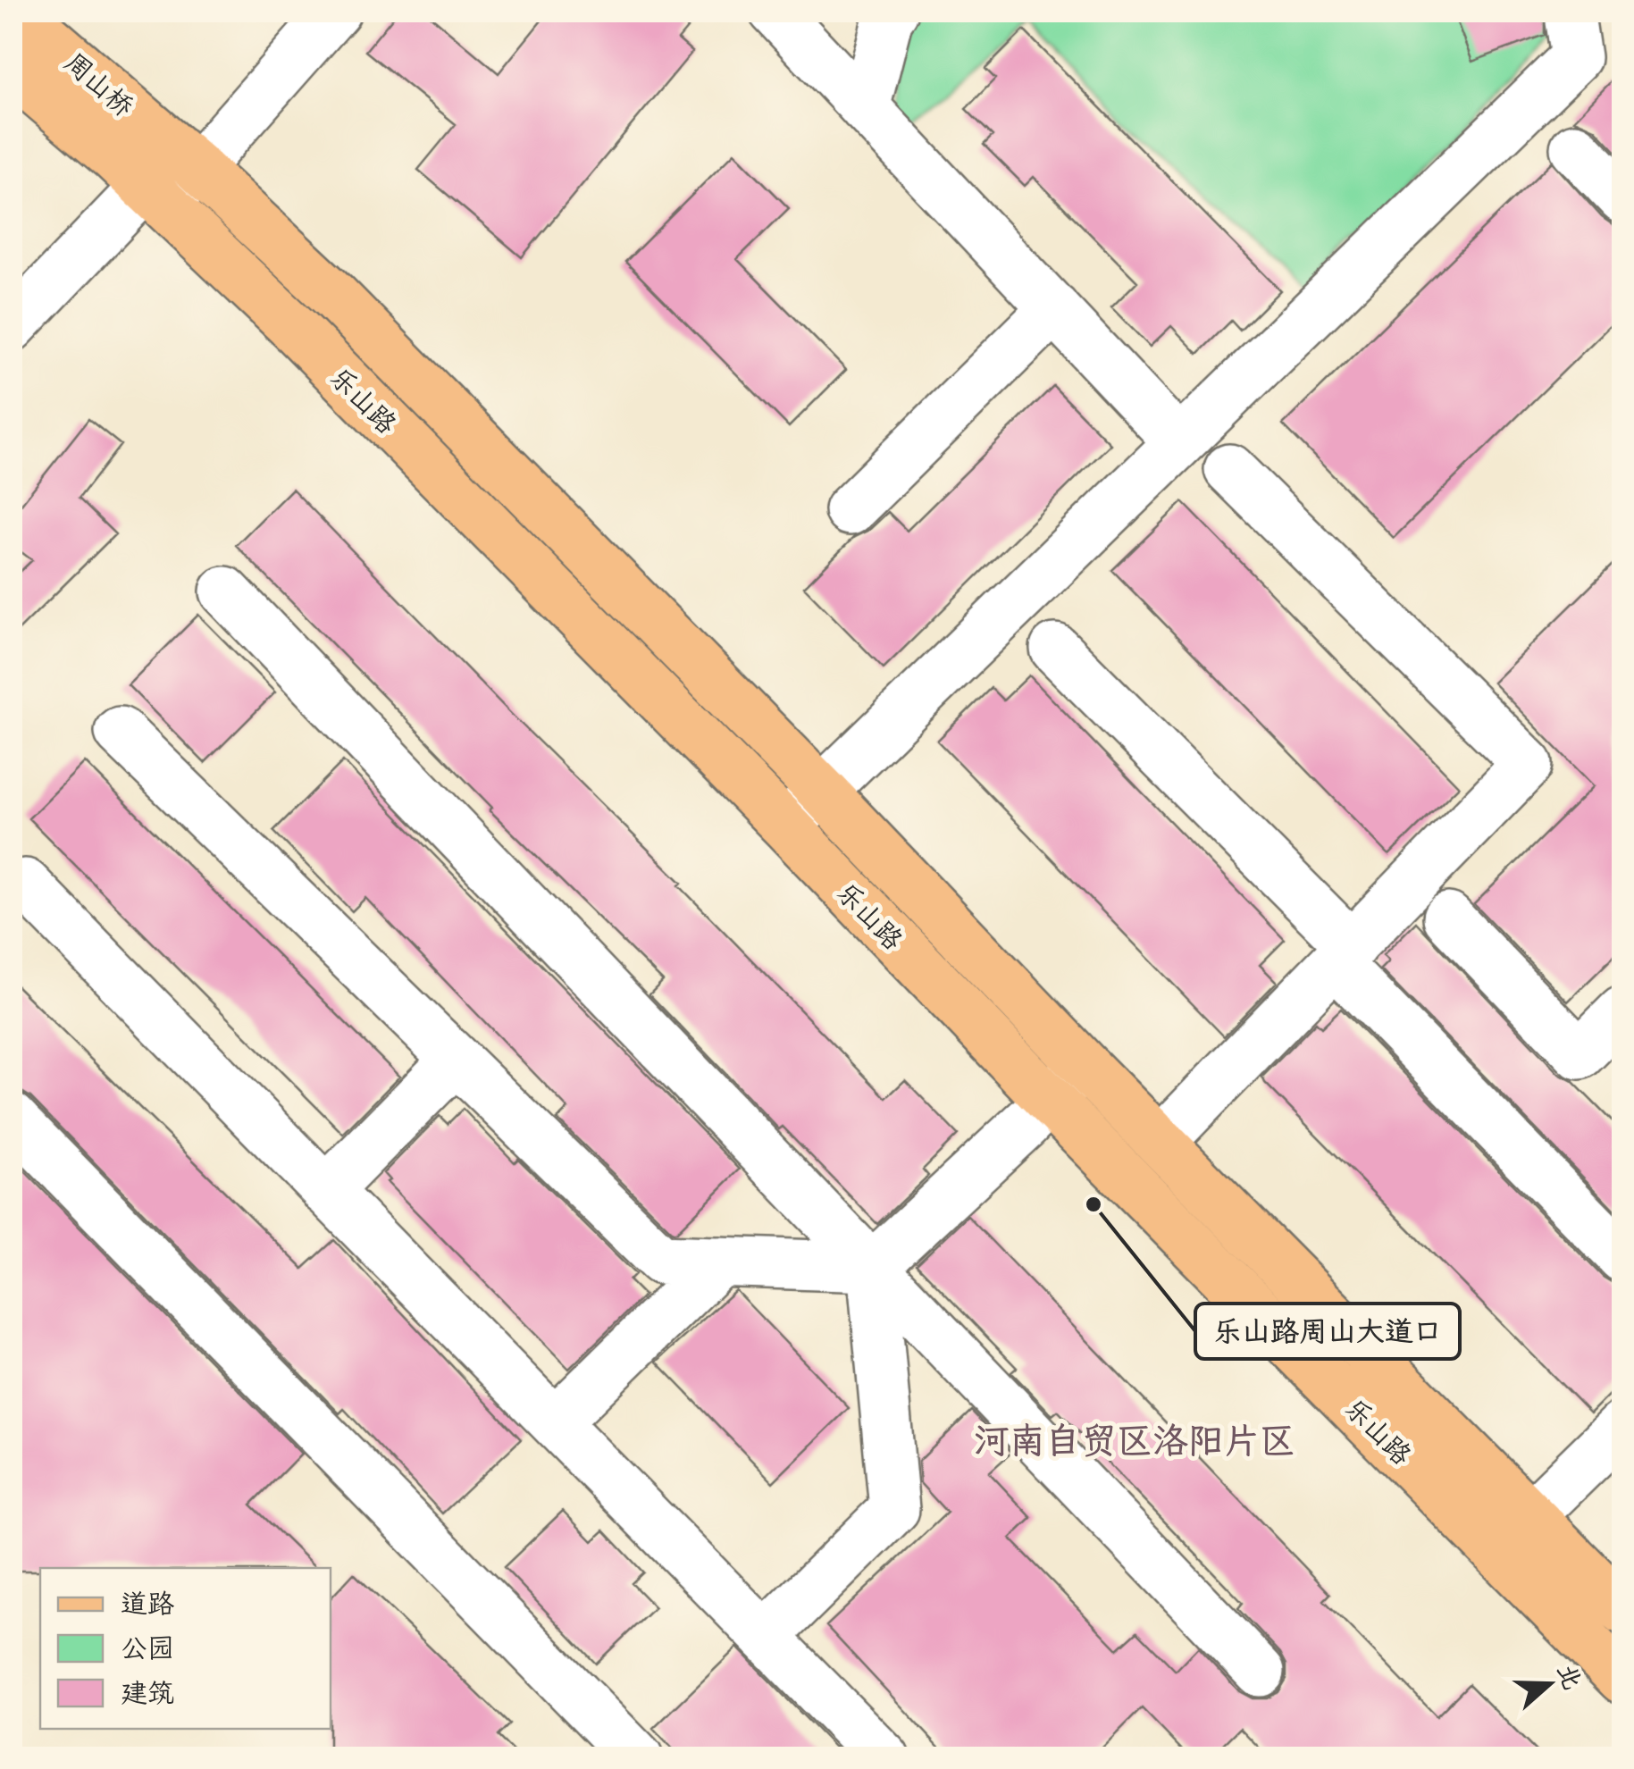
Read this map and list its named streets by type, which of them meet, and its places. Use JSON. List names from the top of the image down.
{
  "streets": {
    "main road": ["周山桥", "乐山路"]
  },
  "crossings": [
    ["周山桥", "乐山路"]
  ],
  "districts": ["河南自贸区洛阳片区"],
  "places": ["乐山路周山大道口"],
  "legend": ["道路", "公园", "建筑"],
  "north": "right"
}
